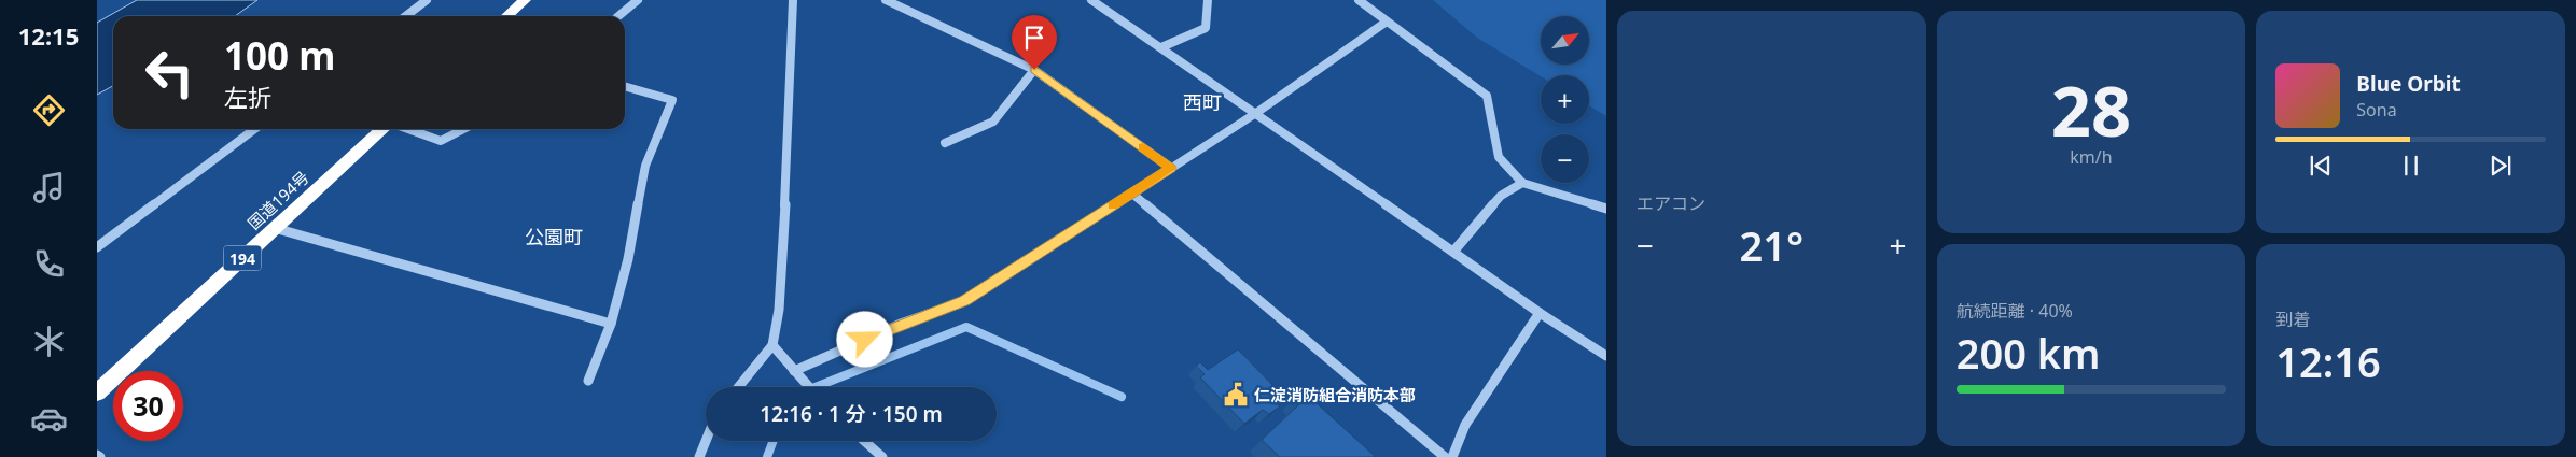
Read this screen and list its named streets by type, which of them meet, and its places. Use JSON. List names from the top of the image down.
{
  "streets": {
    "highway": ["国道194号", "194"]
  },
  "districts": ["西町", "公園町"],
  "places": {
    "public building": ["仁淀消防組合消防本部"]
  },
  "north": "top right",
  "page": {
    "tabs": "12:15",
    "tile": [
      "エアコン",
      ["28", "km/h"],
      ["航続距離 · 40%", "200 km"],
      ["到着", "12:16"]
    ],
    "map_buttons": ["+", "−"],
    "turn": ["100 m", "左折"],
    "song": ["Blue Orbit", "Sona"],
    "heat": ["−", "21°", "+"],
    "limit": "30",
    "trip": "12:16 · 1 分 · 150 m"
  }
}
